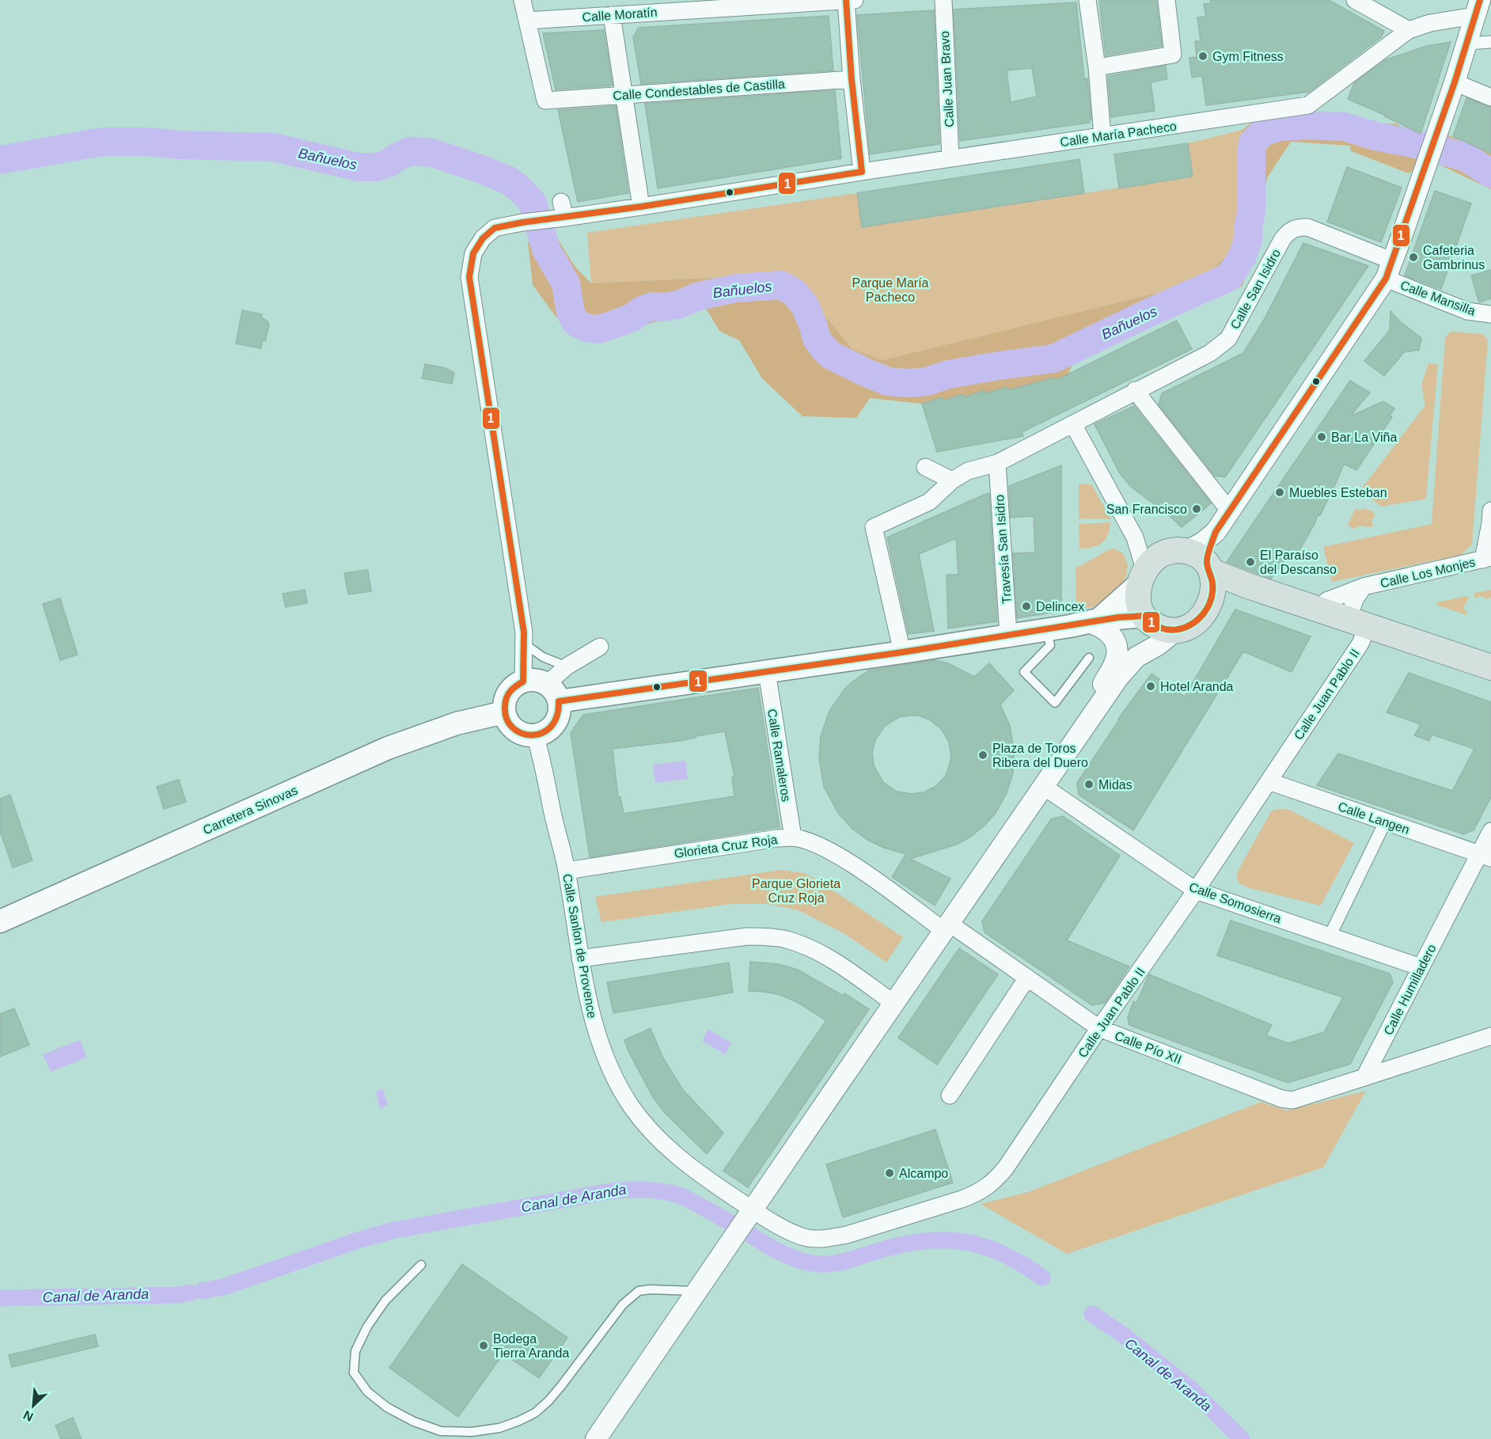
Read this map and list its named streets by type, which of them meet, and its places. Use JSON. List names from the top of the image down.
{
  "streets": {
    "main road": ["Carretera Sinovas"],
    "street": [
      "Calle Moratín",
      "Calle Juan Bravo",
      "Calle Condestables de Castilla",
      "Calle María Pacheco",
      "Calle San Isidro",
      "Calle Mansilla",
      "Travesía San Isidro",
      "Calle Los Monjes",
      "Calle Juan Pablo II",
      "Calle Ramaleros",
      "Calle Langen",
      "Glorieta Cruz Roja",
      "Calle Somosierra",
      "Calle Sanlon de Provence",
      "Calle Humilladero",
      "Calle Pío XII"
    ]
  },
  "crossings": [
    ["Calle Moratín", "Calle Condestables de Castilla"],
    ["Calle Juan Bravo", "Calle María Pacheco"],
    ["Calle María Pacheco", "Carretera Sinovas"],
    ["Calle María Pacheco", "Calle Sanlon de Provence"],
    ["Calle San Isidro", "Calle Mansilla"],
    ["Calle San Isidro", "Travesía San Isidro"],
    ["Calle Los Monjes", "Calle Juan Pablo II"],
    ["Calle Juan Pablo II", "Calle Langen"],
    ["Calle Juan Pablo II", "Calle Somosierra"],
    ["Calle Juan Pablo II", "Calle Sanlon de Provence"],
    ["Calle Juan Pablo II", "Calle Pío XII"],
    ["Calle Ramaleros", "Glorieta Cruz Roja"],
    ["Carretera Sinovas", "Calle Sanlon de Provence"],
    ["Calle Langen", "Calle Humilladero"],
    ["Glorieta Cruz Roja", "Calle Sanlon de Provence"],
    ["Glorieta Cruz Roja", "Calle Pío XII"],
    ["Calle Somosierra", "Calle Humilladero"],
    ["Calle Humilladero", "Calle Pío XII"]
  ],
  "water": ["Bañuelos", "Canal de Aranda"],
  "parks": ["Parque María Pacheco", "Parque Glorieta Cruz Roja"],
  "places": [
    "Gym Fitness",
    "Cafeteria Gambrinus",
    "Bar La Viña",
    "Muebles Esteban",
    "San Francisco",
    "El Paraíso del Descanso",
    "Delincex",
    "Hotel Aranda",
    "Plaza de Toros Ribera del Duero",
    "Midas",
    "Alcampo",
    "Bodega Tierra Aranda"
  ],
  "lines": ["transit line 1"],
  "north": "bottom left"
}
